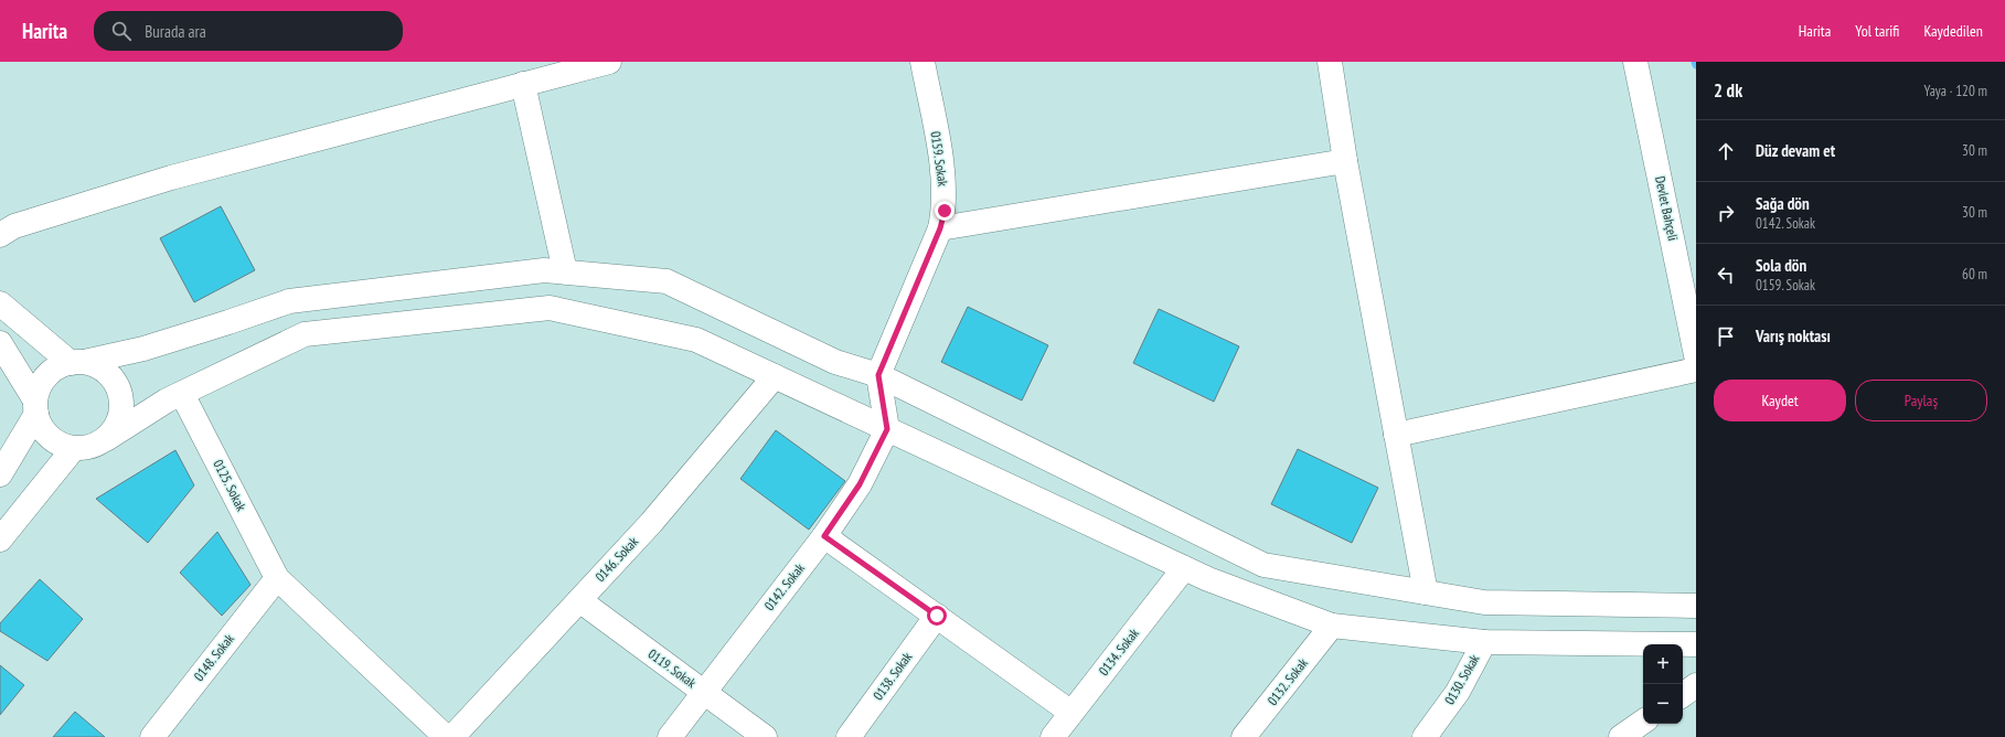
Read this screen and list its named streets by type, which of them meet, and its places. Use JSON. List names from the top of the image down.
{
  "streets": {
    "street": [
      "0159. Sokak",
      "Devlet Bahçeli",
      "0125. Sokak",
      "0146. Sokak",
      "0142. Sokak",
      "0134. Sokak",
      "0148. Sokak",
      "0119. Sokak",
      "0138. Sokak",
      "0130. Sokak",
      "0132. Sokak"
    ]
  },
  "crossings": [
    ["0125. Sokak", "0148. Sokak"],
    ["0146. Sokak", "0119. Sokak"],
    ["0142. Sokak", "0119. Sokak"]
  ],
  "page": {
    "header": "Harita",
    "search": "Burada ara",
    "nav": ["Harita", "Yol tarifi", "Kaydedilen"],
    "heading": ["2 dk", "Yaya · 120 m"],
    "list": [
      ["Düz devam et", "30 m"],
      ["Sağa dön", "0142. Sokak", "30 m"],
      ["Sola dön", "0159. Sokak", "60 m"],
      "Varış noktası"
    ],
    "buttons": ["Kaydet", "Paylaş"],
    "map_buttons": ["+", "−"]
  }
}
